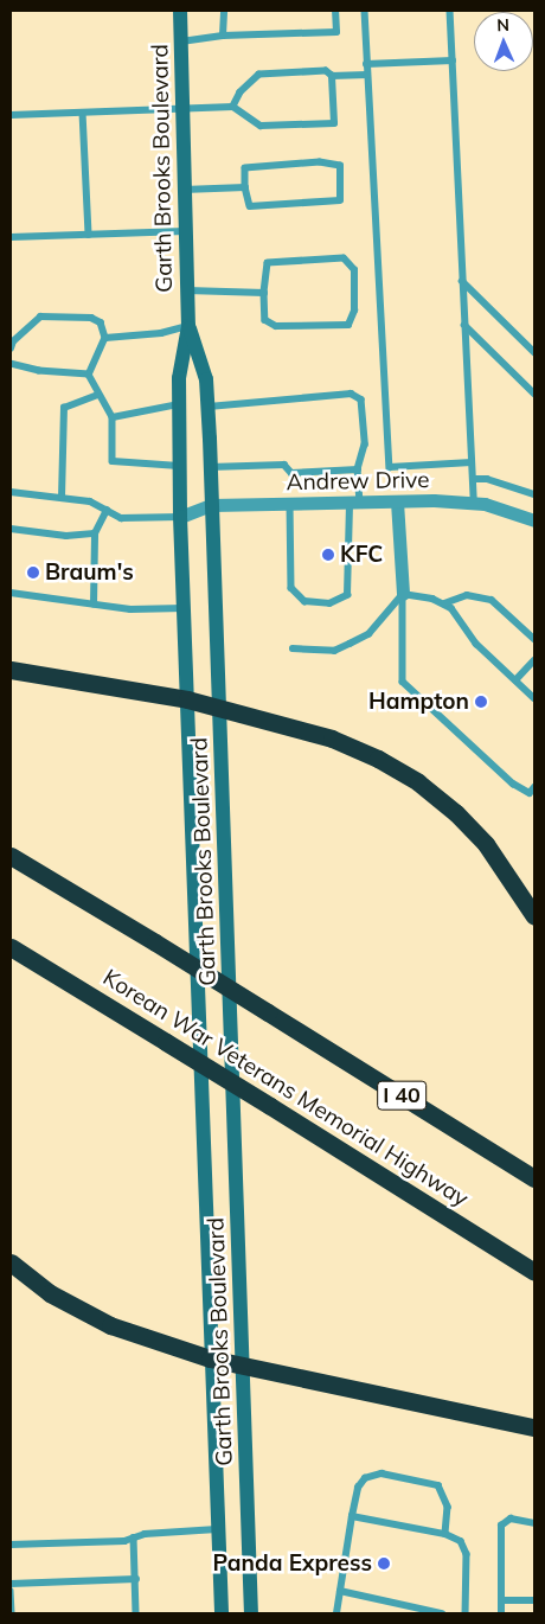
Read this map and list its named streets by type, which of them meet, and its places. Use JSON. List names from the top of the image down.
{
  "streets": {
    "highway": ["Korean War Veterans Memorial Highway", "I 40"],
    "street": ["Garth Brooks Boulevard", "Andrew Drive"]
  },
  "crossings": [
    ["Garth Brooks Boulevard", "Andrew Drive"]
  ],
  "places": [
    "KFC",
    "Braum's",
    "Hampton",
    "Panda Express"
  ],
  "north": "top"
}
